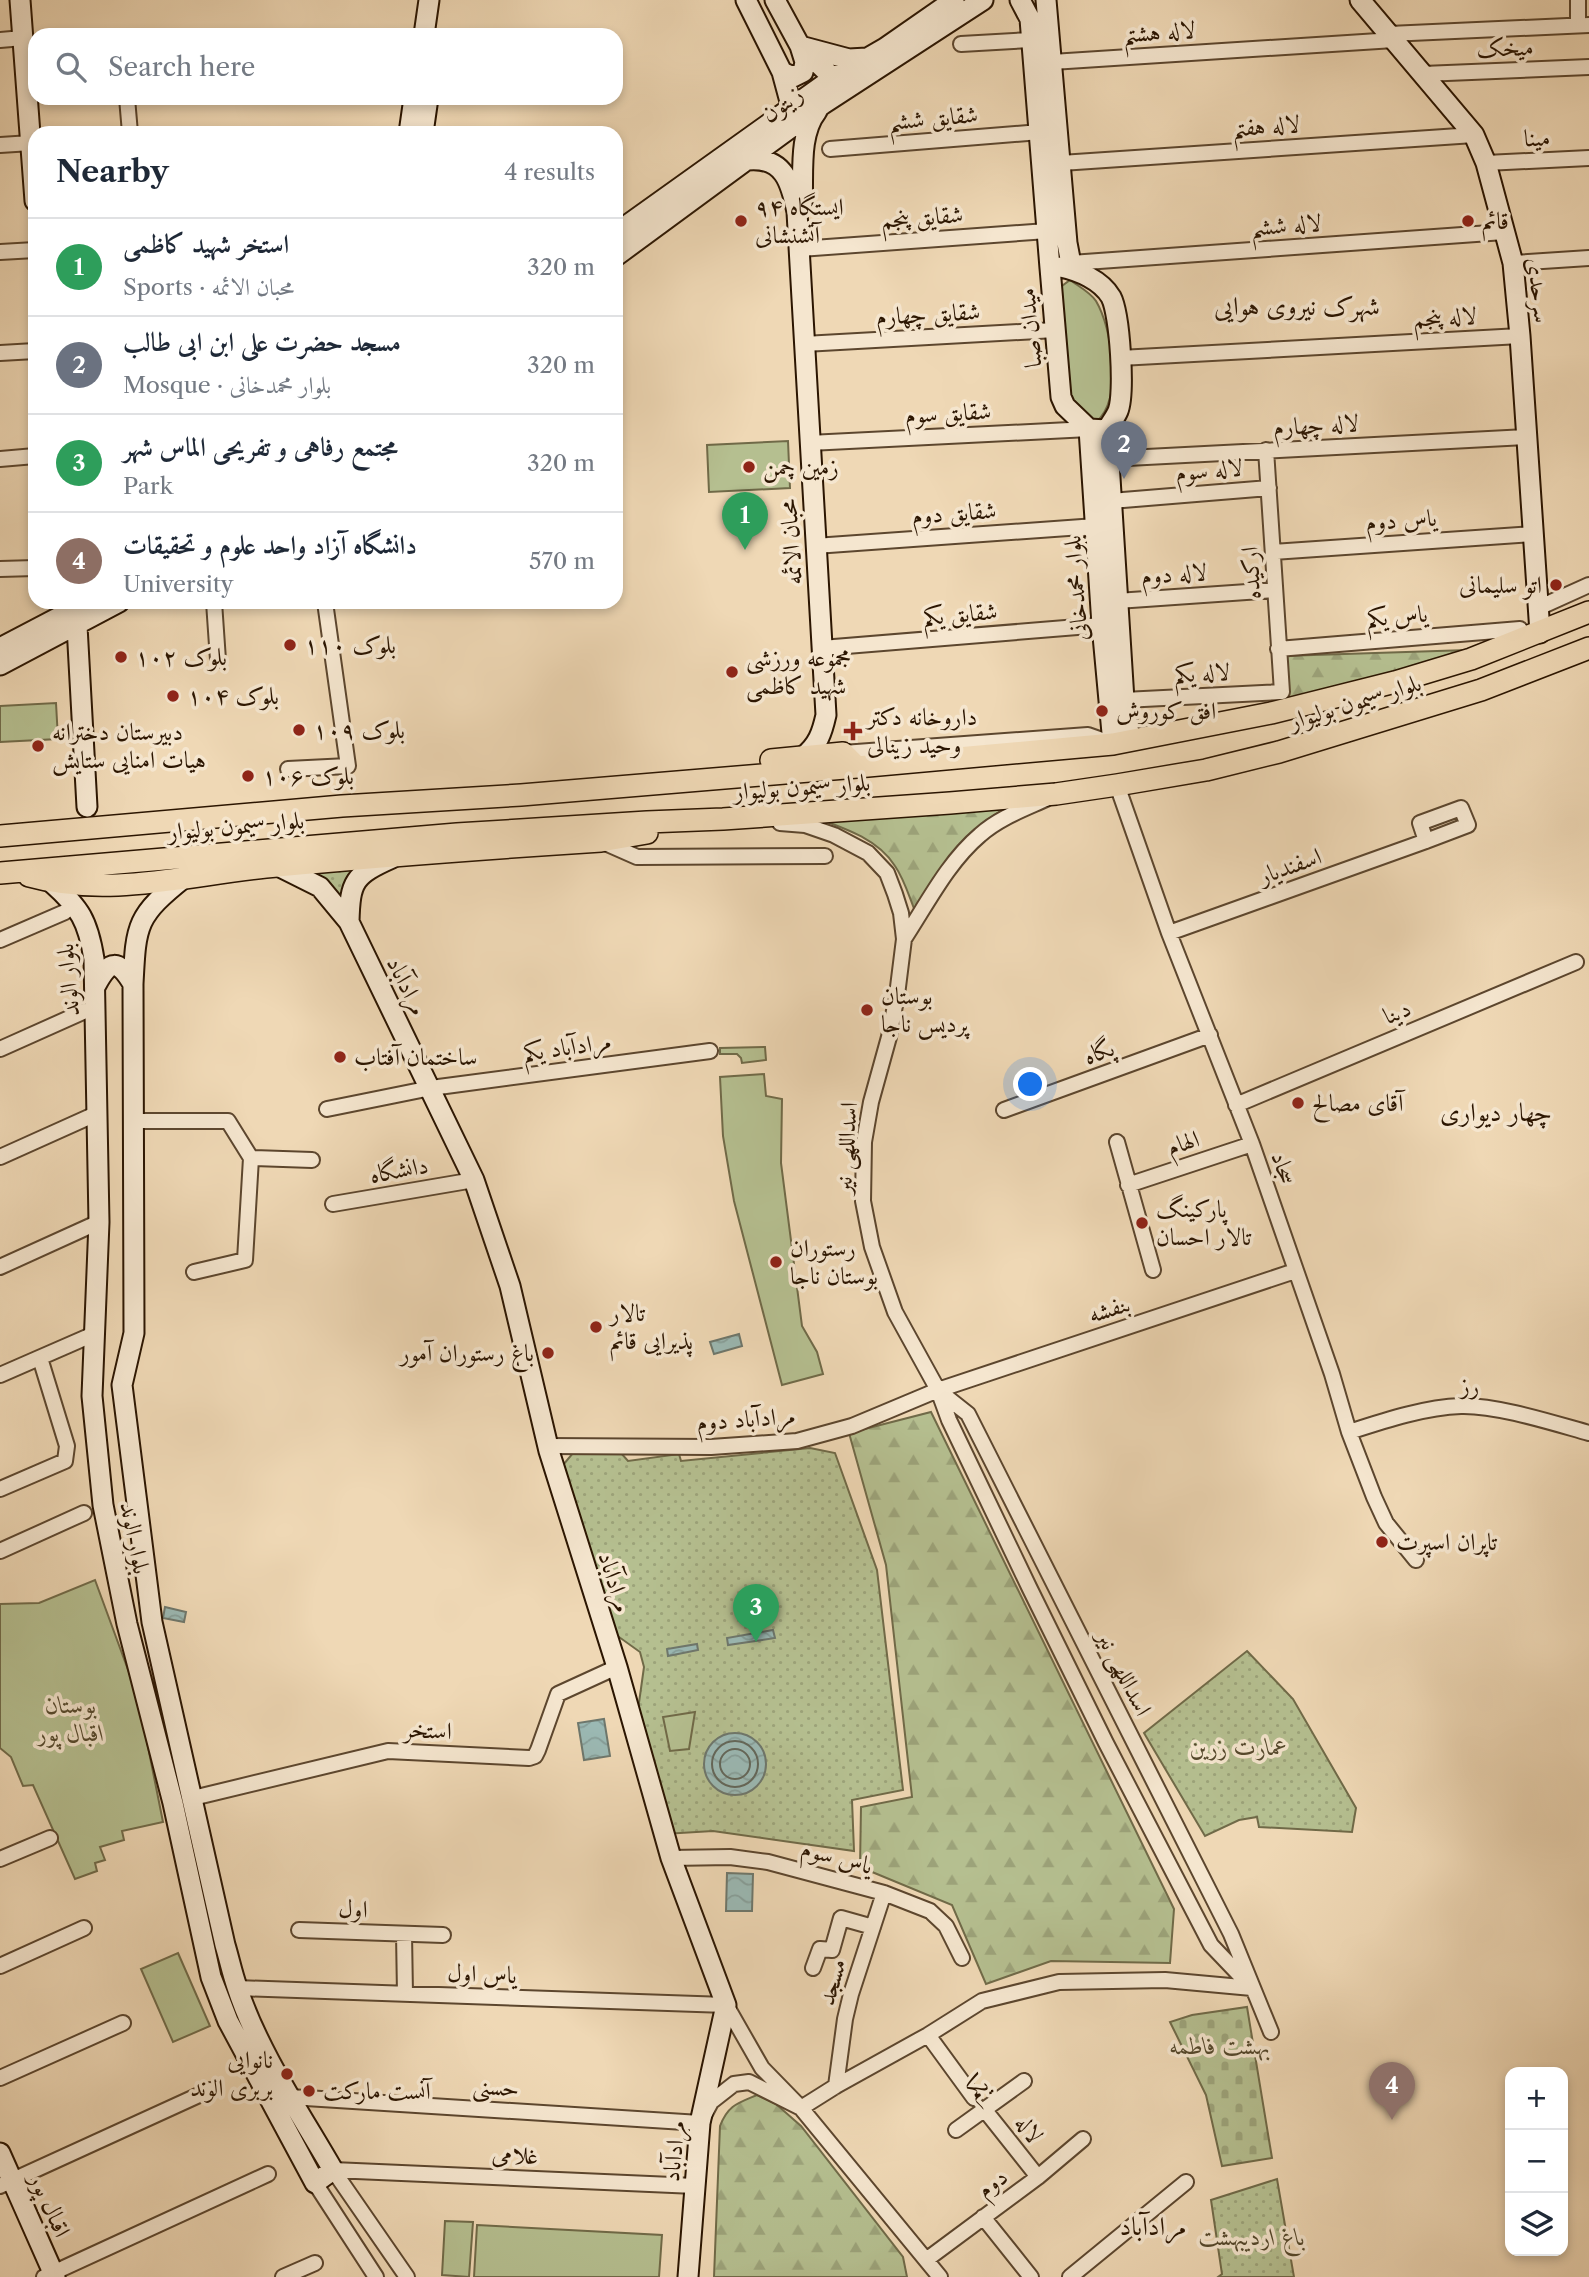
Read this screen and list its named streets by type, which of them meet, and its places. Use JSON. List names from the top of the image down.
{
  "streets": {
    "main road": ["بلوار سیمون بولیوار"],
    "street": [
      "لاله هشتم",
      "میخک",
      "زیتون",
      "شقایق ششم",
      "لاله هفتم",
      "مینا",
      "شقایق پنجم",
      "لاله ششم",
      "سرحدی",
      "شقایق چهارم",
      "لاله پنجم",
      "میدان صبا",
      "شقایق سوم",
      "لاله چهارم",
      "لاله سوم",
      "شقایق دوم",
      "یاس دوم",
      "محبان الائمه",
      "ارکیده",
      "لاله دوم",
      "بلوار محمدخانی",
      "شقایق یکم",
      "یاس یکم",
      "لاله یکم",
      "اسفندیار",
      "بلوار الوند",
      "مرادآباد",
      "دینا",
      "مرادآباد یکم",
      "پگاه",
      "الهام",
      "اسداللهی نیر",
      "سجاد",
      "دانشگاه",
      "بنفشه",
      "رز",
      "مرادآباد دوم",
      "استخر",
      "یاس سوم",
      "اول",
      "یاس اول",
      "مسجد",
      "حسنی",
      "یکم",
      "لاله",
      "غلامی",
      "دوم",
      "اقبال پور"
    ]
  },
  "crossings": [
    ["لاله هشتم", "میخک"],
    ["لاله هشتم", "سرحدی"],
    ["میخک", "سرحدی"],
    ["لاله هفتم", "سرحدی"],
    ["مینا", "سرحدی"],
    ["شقایق پنجم", "محبان الائمه"],
    ["لاله ششم", "سرحدی"],
    ["لاله ششم", "میدان صبا"],
    ["سرحدی", "لاله پنجم"],
    ["سرحدی", "لاله چهارم"],
    ["سرحدی", "یاس دوم"],
    ["سرحدی", "یاس یکم"],
    ["سرحدی", "بلوار سیمون بولیوار"],
    ["شقایق چهارم", "میدان صبا"],
    ["شقایق چهارم", "محبان الائمه"],
    ["لاله پنجم", "میدان صبا"],
    ["میدان صبا", "شقایق سوم"],
    ["میدان صبا", "بلوار محمدخانی"],
    ["شقایق سوم", "محبان الائمه"],
    ["شقایق سوم", "بلوار محمدخانی"],
    ["لاله چهارم", "ارکیده"],
    ["لاله چهارم", "بلوار محمدخانی"],
    ["لاله سوم", "ارکیده"],
    ["لاله سوم", "بلوار محمدخانی"],
    ["شقایق دوم", "محبان الائمه"],
    ["شقایق دوم", "بلوار محمدخانی"],
    ["یاس دوم", "ارکیده"],
    ["محبان الائمه", "شقایق یکم"],
    ["محبان الائمه", "بلوار سیمون بولیوار"],
    ["ارکیده", "لاله دوم"],
    ["ارکیده", "یاس یکم"],
    ["ارکیده", "لاله یکم"],
    ["لاله دوم", "بلوار محمدخانی"],
    ["بلوار محمدخانی", "شقایق یکم"],
    ["بلوار محمدخانی", "لاله یکم"],
    ["بلوار محمدخانی", "بلوار سیمون بولیوار"],
    ["یاس یکم", "بلوار سیمون بولیوار"],
    ["بلوار سیمون بولیوار", "اسداللهی نیر"],
    ["بلوار سیمون بولیوار", "سجاد"],
    ["اسفندیار", "سجاد"],
    ["بلوار الوند", "استخر"],
    ["بلوار الوند", "یاس اول"],
    ["بلوار الوند", "حسنی"],
    ["بلوار الوند", "غلامی"],
    ["مرادآباد", "مرادآباد یکم"],
    ["مرادآباد", "دانشگاه"],
    ["مرادآباد", "مرادآباد دوم"],
    ["مرادآباد", "استخر"],
    ["مرادآباد", "یاس سوم"],
    ["مرادآباد", "یاس اول"],
    ["مرادآباد", "حسنی"],
    ["مرادآباد", "غلامی"],
    ["دینا", "سجاد"],
    ["پگاه", "سجاد"],
    ["الهام", "سجاد"],
    ["اسداللهی نیر", "بنفشه"],
    ["اسداللهی نیر", "مرادآباد دوم"],
    ["سجاد", "بنفشه"],
    ["سجاد", "رز"],
    ["بنفشه", "مرادآباد دوم"],
    ["یاس سوم", "مسجد"],
    ["یکم", "لاله"],
    ["لاله", "دوم"]
  ],
  "districts": ["شهرک نیروی هوایی", "چهار دیواری", "مرادآباد"],
  "parks": [
    "بوستان اقبال پور",
    "عمارت زرین",
    "بهشت فاطمه",
    "باغ اردیبهشت"
  ],
  "places": {
    "other": [
      "ایستگاه ۹۴ آتشنشانی",
      "قائم",
      "زمین چمن",
      "اتو سلیمانی",
      "بلوک ۱۱۰",
      "بلوک ۱۰۲",
      "مجموعه ورزشی شهید کاظمی",
      "بلوک ۱۰۴",
      "افق کوروش",
      "بلوک ۱۰۹",
      "دبیرستان دخترانه هیات امنایی ستایش",
      "بلوک ۱۰۶",
      "بوستان پردیس ناجا",
      "ساختمان آفتاب",
      "آقای مصالح",
      "پارکینگ تالار احسان",
      "رستوران بوستان ناجا",
      "تالار پذیرایی قائم",
      "باغ رستوران آمور",
      "تاپران اسپرت",
      "نانوایی بربری الوند",
      "آنست مارکت"
    ],
    "health": ["داروخانه دکتر وحید زینالی"]
  },
  "page": {
    "search": "Search here",
    "heading": ["Nearby", "4 results"],
    "list": [
      {
        "mark": "1",
        "name": "استخر شهید کاظمی",
        "note": "Sports · محبان الائمه",
        "value": "320 m"
      },
      {
        "mark": "2",
        "name": "مسجد حضرت علی ابن ابی طالب",
        "note": "Mosque · بلوار محمدخانی",
        "value": "320 m"
      },
      {
        "mark": "3",
        "name": "مجتمع رفاهی و تفریحی الماس شهر",
        "note": "Park",
        "value": "320 m"
      },
      {
        "mark": "4",
        "name": "دانشگاه آزاد واحد علوم و تحقیقات",
        "note": "University",
        "value": "570 m"
      }
    ],
    "pins": [
      "2",
      "1",
      "3",
      "4"
    ],
    "map_buttons": ["+", "−"]
  }
}
